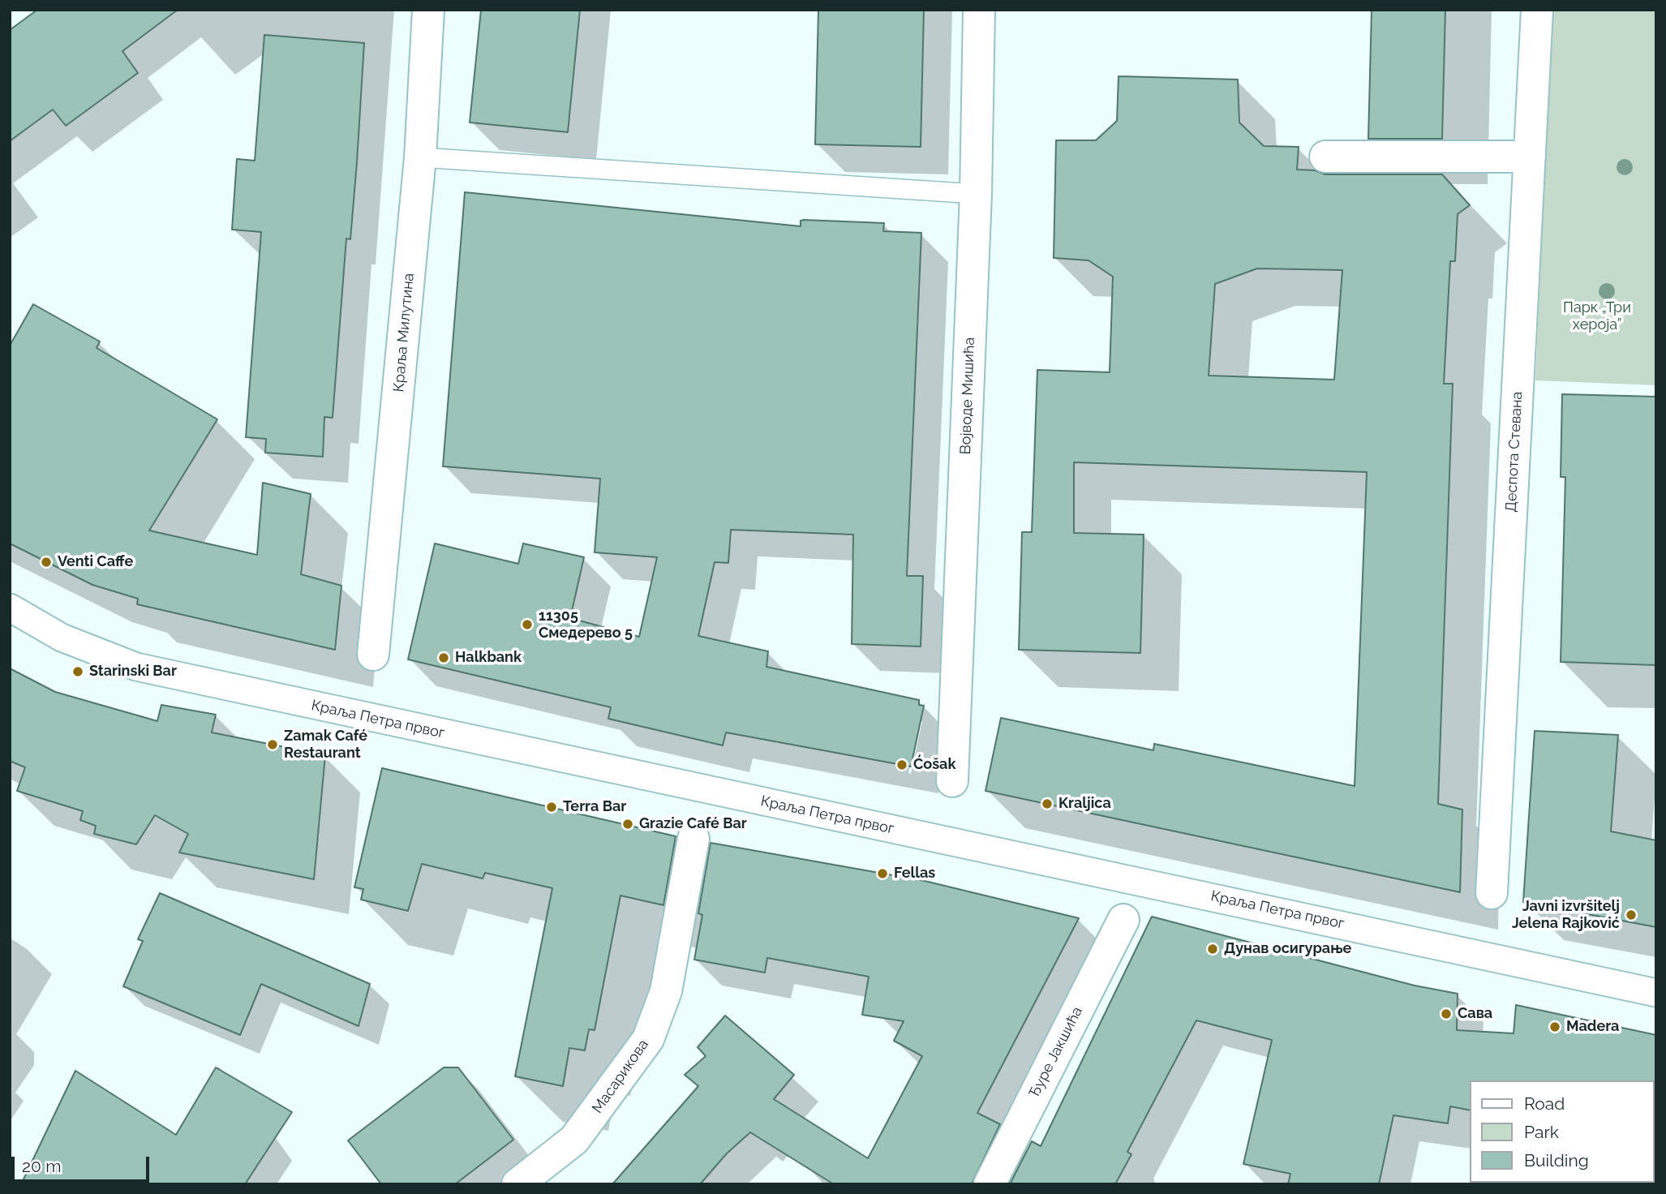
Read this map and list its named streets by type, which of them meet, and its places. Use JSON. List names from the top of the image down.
{
  "streets": {
    "street": [
      "Краља Милутина",
      "Војводе Мишића",
      "Деспота Стевана",
      "Краља Петра првог",
      "Ђуре Јакшића",
      "Масарикова"
    ]
  },
  "parks": ["Парк „Три хероја”"],
  "places": [
    "Venti Caffe",
    "11305 Смедерево 5",
    "Halkbank",
    "Starinski Bar",
    "Zamak Café Restaurant",
    "Ćošak",
    "Kraljica",
    "Terra Bar",
    "Grazie Café Bar",
    "Fellas",
    "Javni izvršitelj Jelena Rajković",
    "Дунав осигурање",
    "Сава",
    "Madera"
  ],
  "legend": ["Road", "Park", "Building"],
  "scale_bar": "20 m"
}
